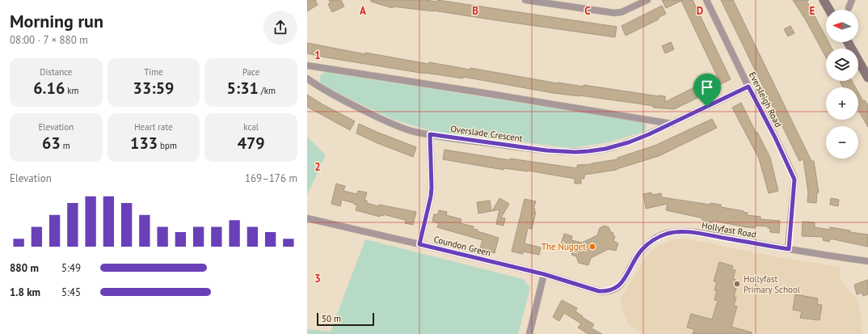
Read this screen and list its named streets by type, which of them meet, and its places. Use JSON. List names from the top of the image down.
{
  "streets": {
    "street": [
      "Eversleigh Road",
      "Overslade Crescent",
      "Hollyfast Road",
      "Coundon Green"
    ]
  },
  "crossings": [
    ["Eversleigh Road", "Overslade Crescent"],
    ["Eversleigh Road", "Hollyfast Road"],
    ["Hollyfast Road", "Coundon Green"]
  ],
  "places": ["The Nugget", "Hollyfast Primary School"],
  "scale_bar": "50 m",
  "north": "left",
  "page": {
    "heading": ["Morning run", "08:00 · 7 × 880 m"],
    "map_buttons": ["+", "−"],
    "stats": [
      ["Distance", "6.16 km"],
      ["Time", "33:59"],
      ["Pace", "5:31 /km"],
      ["Elevation", "63 m"],
      ["Heart rate", "133 bpm"],
      ["kcal", "479"]
    ],
    "chart": ["Elevation", "169–176 m"],
    "list": [
      {
        "name": "880 m",
        "note": "5:49"
      },
      {
        "name": "1.8 km",
        "note": "5:45"
      }
    ],
    "scale": "50 m"
  },
  "grid": {
    "columns": [
      "A",
      "B",
      "C",
      "D",
      "E"
    ],
    "rows": ["1", "2", "3"]
  }
}
